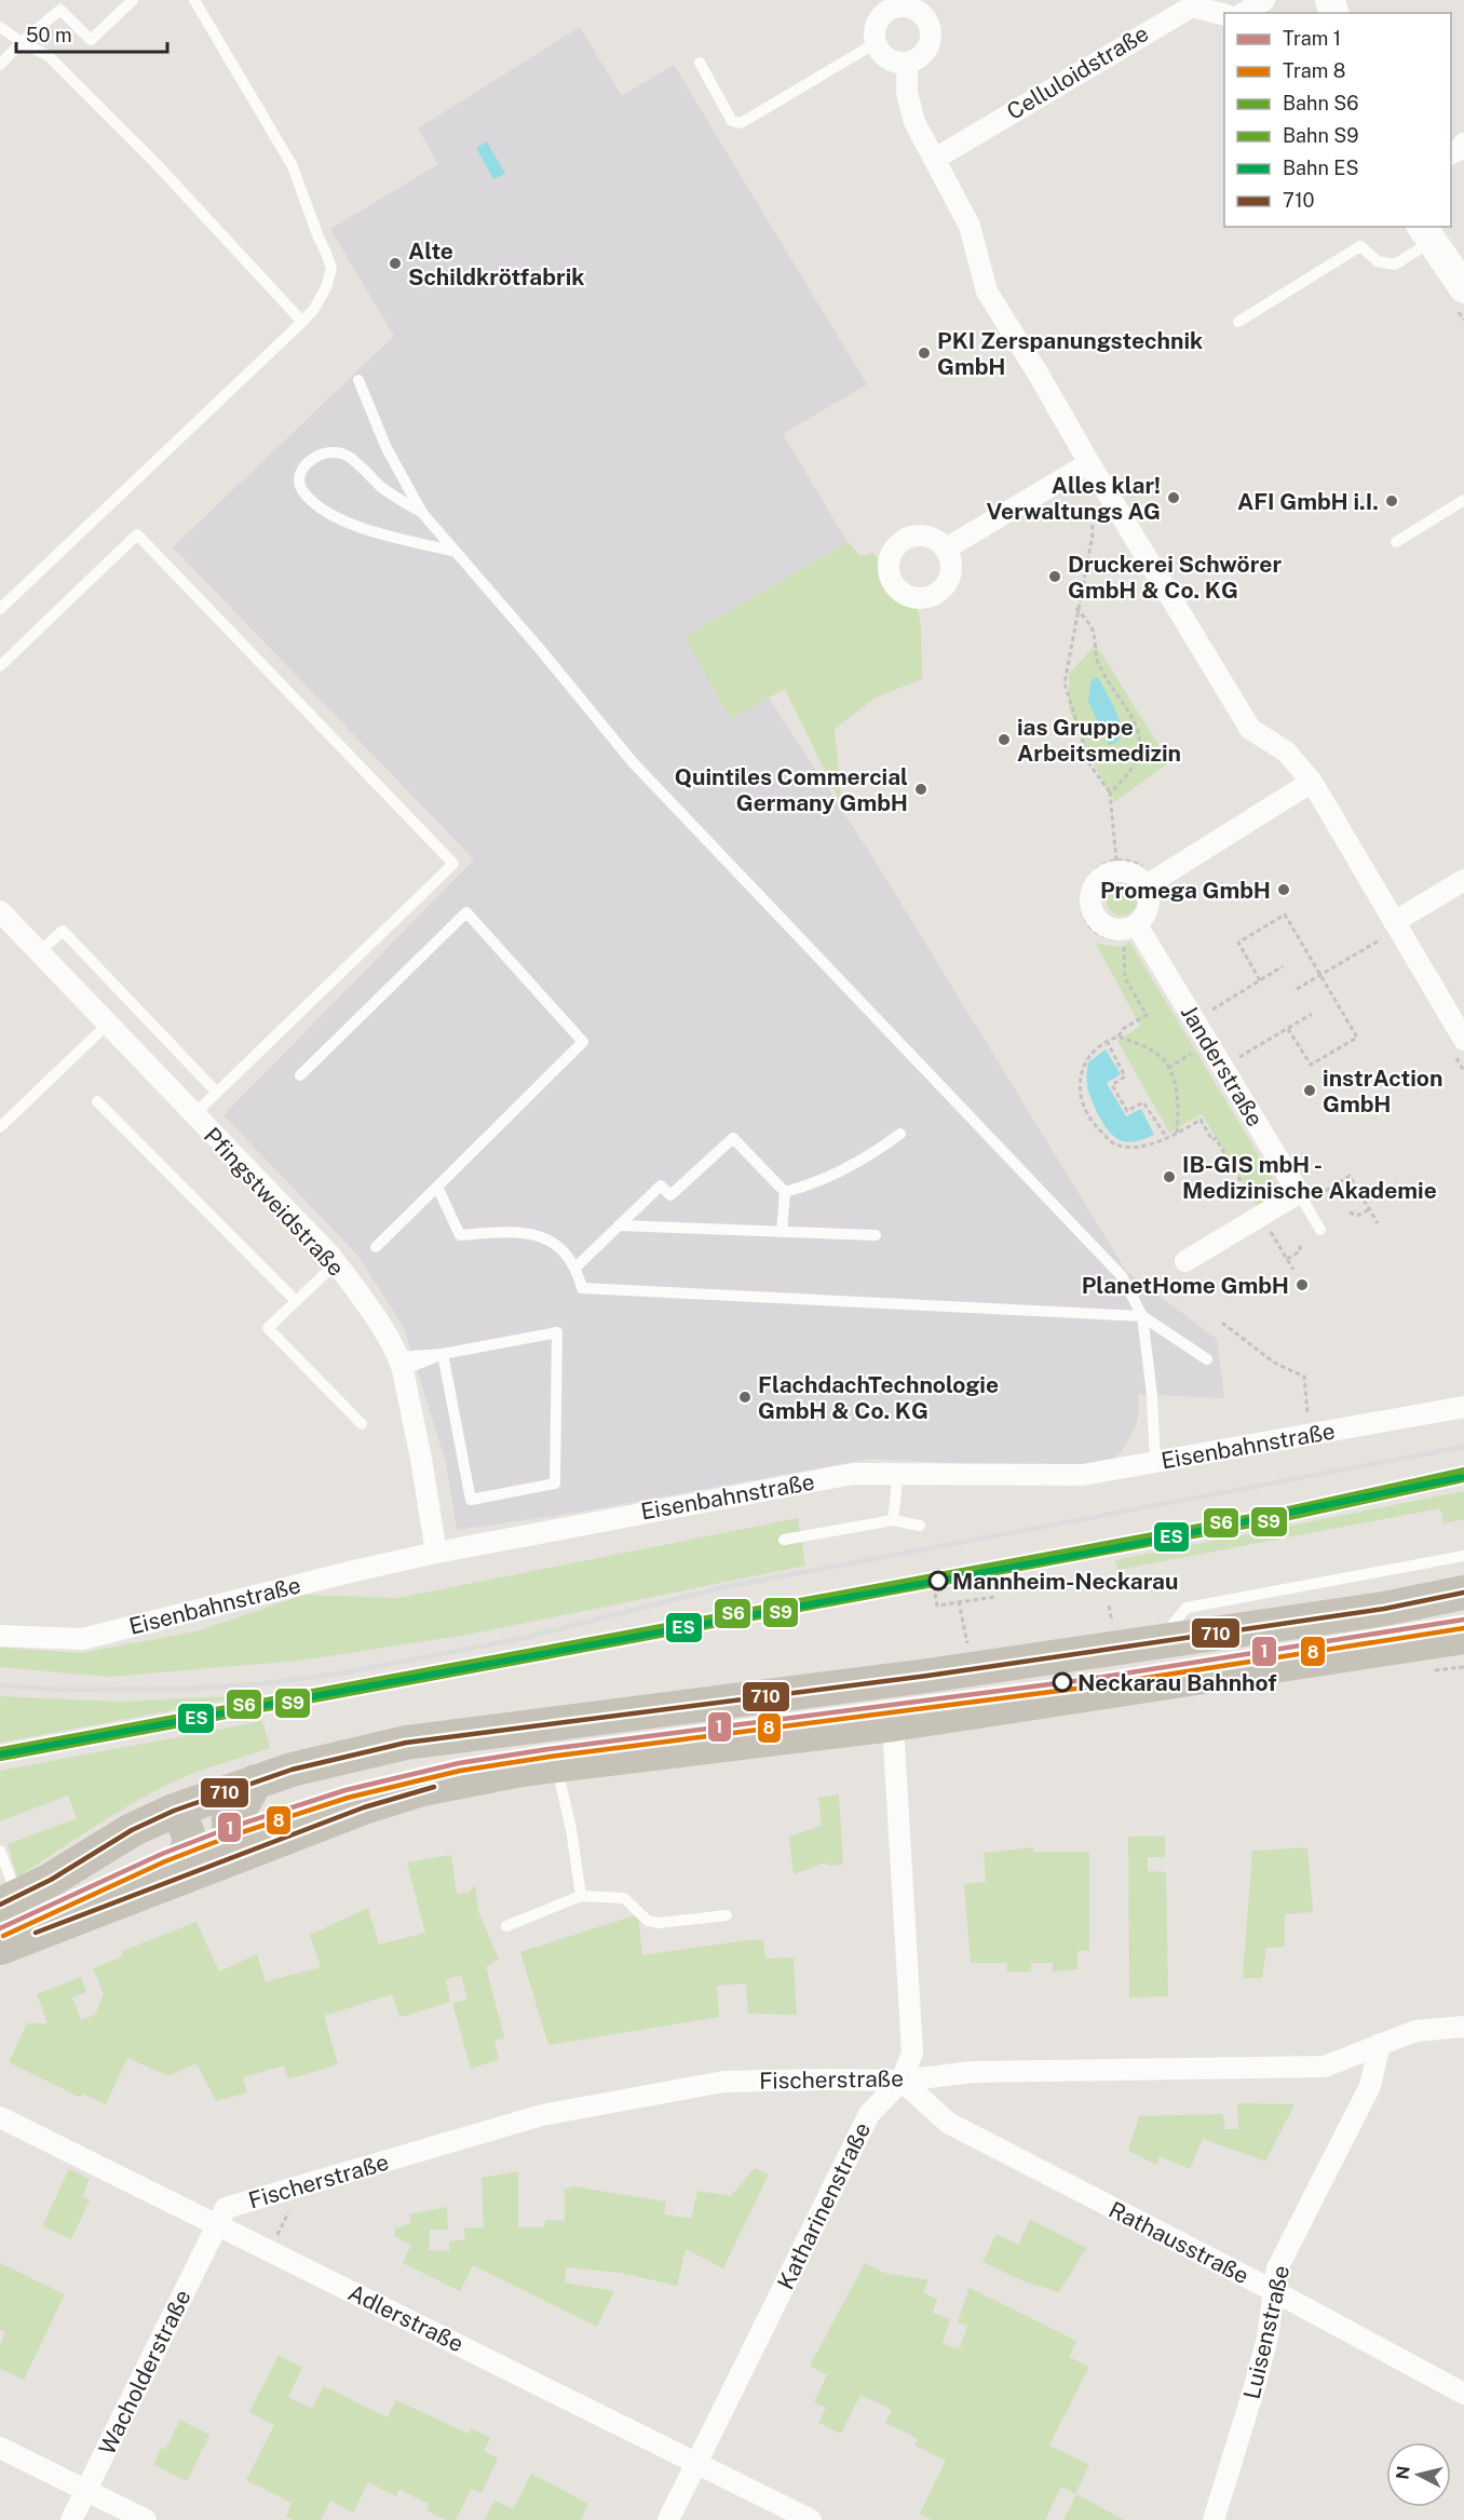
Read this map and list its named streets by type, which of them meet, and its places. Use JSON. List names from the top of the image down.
{
  "streets": {
    "street": [
      "Celluloidstraße",
      "Janderstraße",
      "Pfingstweidstraße",
      "Eisenbahnstraße",
      "Fischerstraße",
      "Katharinenstraße",
      "Rathausstraße",
      "Adlerstraße",
      "Luisenstraße",
      "Wacholderstraße"
    ]
  },
  "crossings": [
    ["Pfingstweidstraße", "Eisenbahnstraße"],
    ["Fischerstraße", "Katharinenstraße"],
    ["Fischerstraße", "Rathausstraße"],
    ["Fischerstraße", "Adlerstraße"],
    ["Fischerstraße", "Luisenstraße"],
    ["Fischerstraße", "Wacholderstraße"],
    ["Katharinenstraße", "Rathausstraße"],
    ["Katharinenstraße", "Adlerstraße"],
    ["Rathausstraße", "Luisenstraße"],
    ["Adlerstraße", "Wacholderstraße"]
  ],
  "places": [
    "Alte Schildkrötfabrik",
    "PKI Zerspanungstechnik GmbH",
    "Alles klar! Verwaltungs AG",
    "AFI GmbH i.I.",
    "Druckerei Schwörer GmbH & Co. KG",
    "ias Gruppe Arbeitsmedizin",
    "Quintiles Commercial Germany GmbH",
    "Promega GmbH",
    "instrAction GmbH",
    "IB-GIS mbH - Medizinische Akademie",
    "PlanetHome GmbH",
    "FlachdachTechnologie GmbH & Co. KG",
    "Mannheim-Neckarau",
    "Neckarau Bahnhof"
  ],
  "lines": [
    "rail line S6",
    "rail line ES",
    "rail line S9",
    "transit line 710",
    "tram line 1",
    "tram line 8"
  ],
  "legend": [
    "Tram 1",
    "Tram 8",
    "Bahn S6",
    "Bahn S9",
    "Bahn ES",
    "710"
  ],
  "scale_bar": "50 m",
  "north": "left"
}
